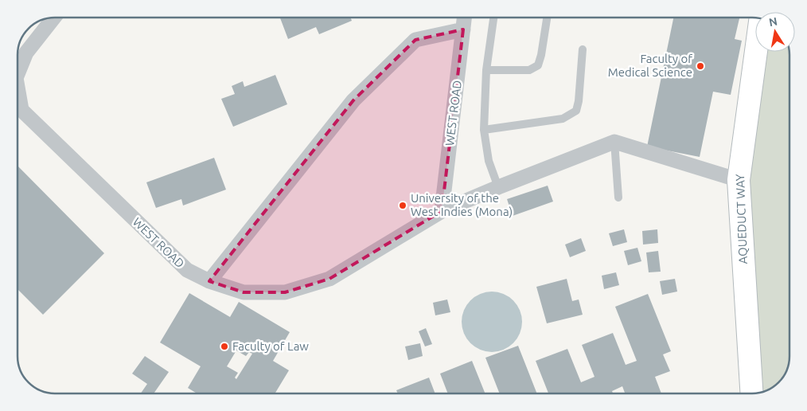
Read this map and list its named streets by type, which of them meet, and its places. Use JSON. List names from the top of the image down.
{
  "streets": {
    "street": ["WEST ROAD", "AQUEDUCT WAY"]
  },
  "places": ["Faculty of Medical Science", "University of the West Indies (Mona)", "Faculty of Law"],
  "north": "top"
}
